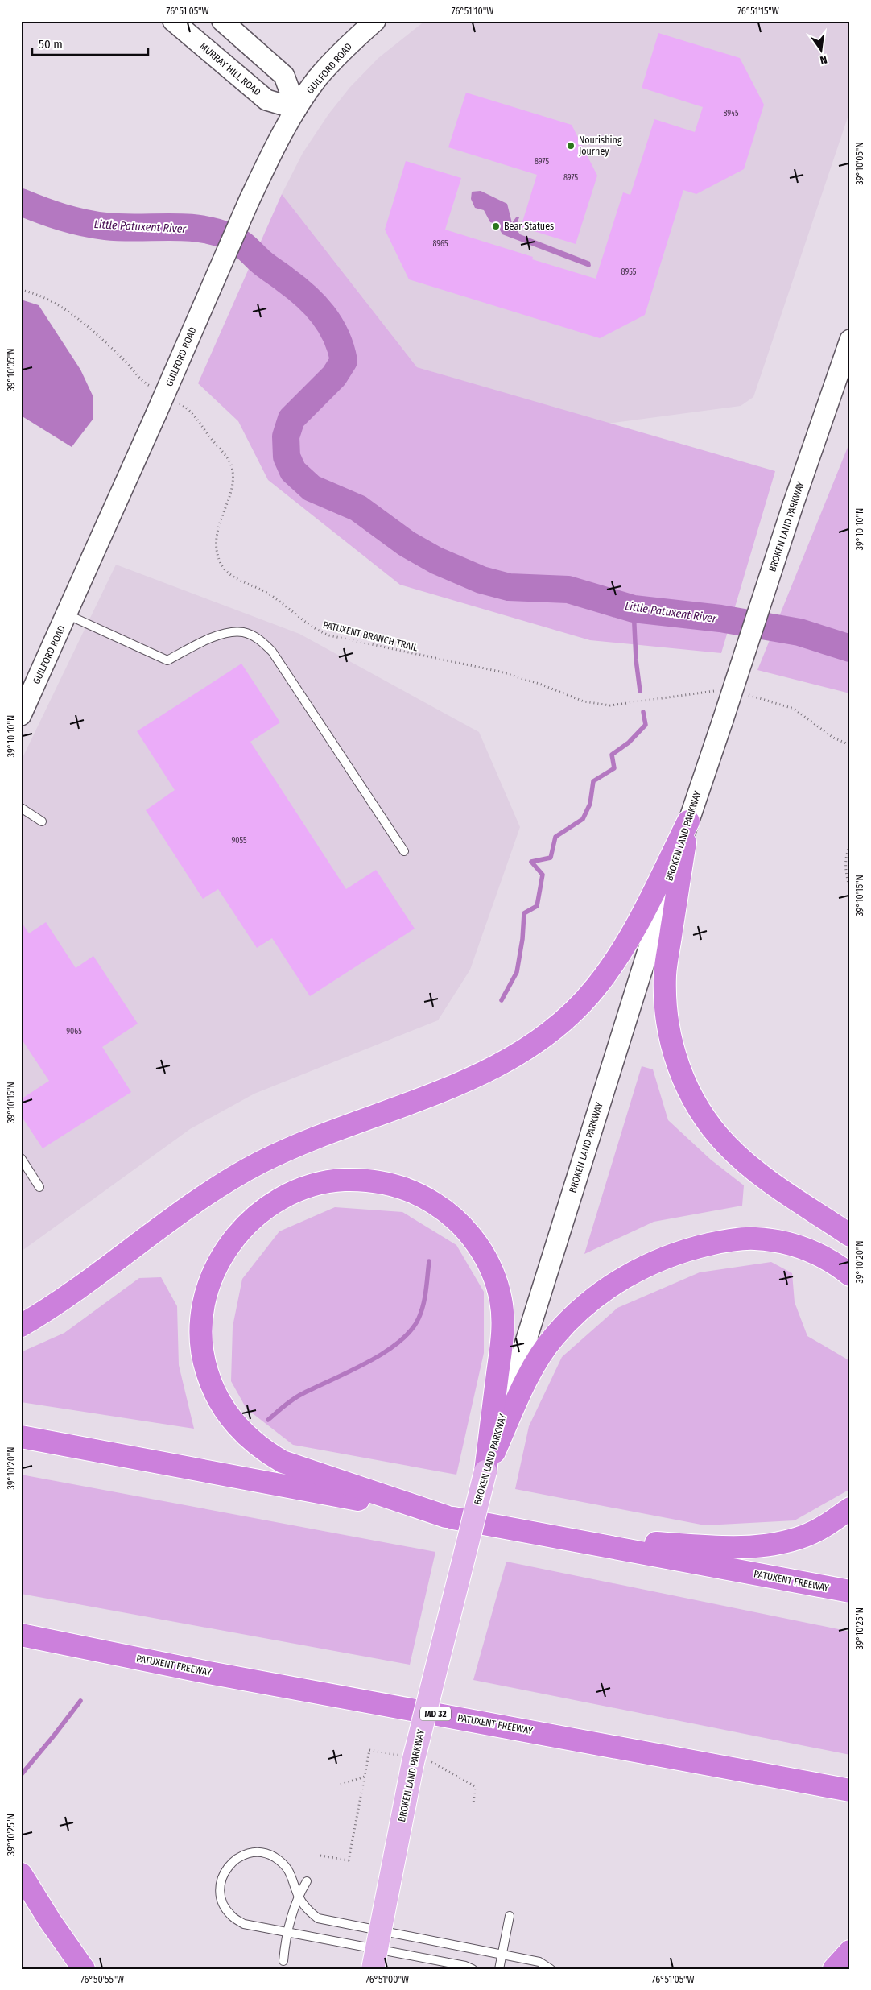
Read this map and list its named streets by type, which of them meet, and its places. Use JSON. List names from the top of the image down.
{
  "streets": {
    "highway": ["PATUXENT FREEWAY", "MD 32"],
    "main road": ["BROKEN LAND PARKWAY"],
    "street": ["GUILFORD ROAD", "MURRAY HILL ROAD"],
    "path": ["PATUXENT BRANCH TRAIL"]
  },
  "crossings": [
    ["GUILFORD ROAD", "MURRAY HILL ROAD"]
  ],
  "water": ["Little Patuxent River"],
  "places": ["Nourishing Journey", "Bear Statues"],
  "house_numbers": [
    "8945",
    "8975",
    "8975",
    "8965",
    "8955",
    "9055",
    "9065"
  ],
  "scale_bar": "50 m",
  "north": "bottom",
  "coordinates": [
    "76°51'05\"W",
    "76°51'10\"W",
    "76°51'15\"W",
    "39°10'05\"N",
    "39°10'10\"N",
    "39°10'15\"N",
    "39°10'20\"N",
    "39°10'25\"N",
    "76°50'55\"W",
    "76°51'00\"W"
  ]
}
